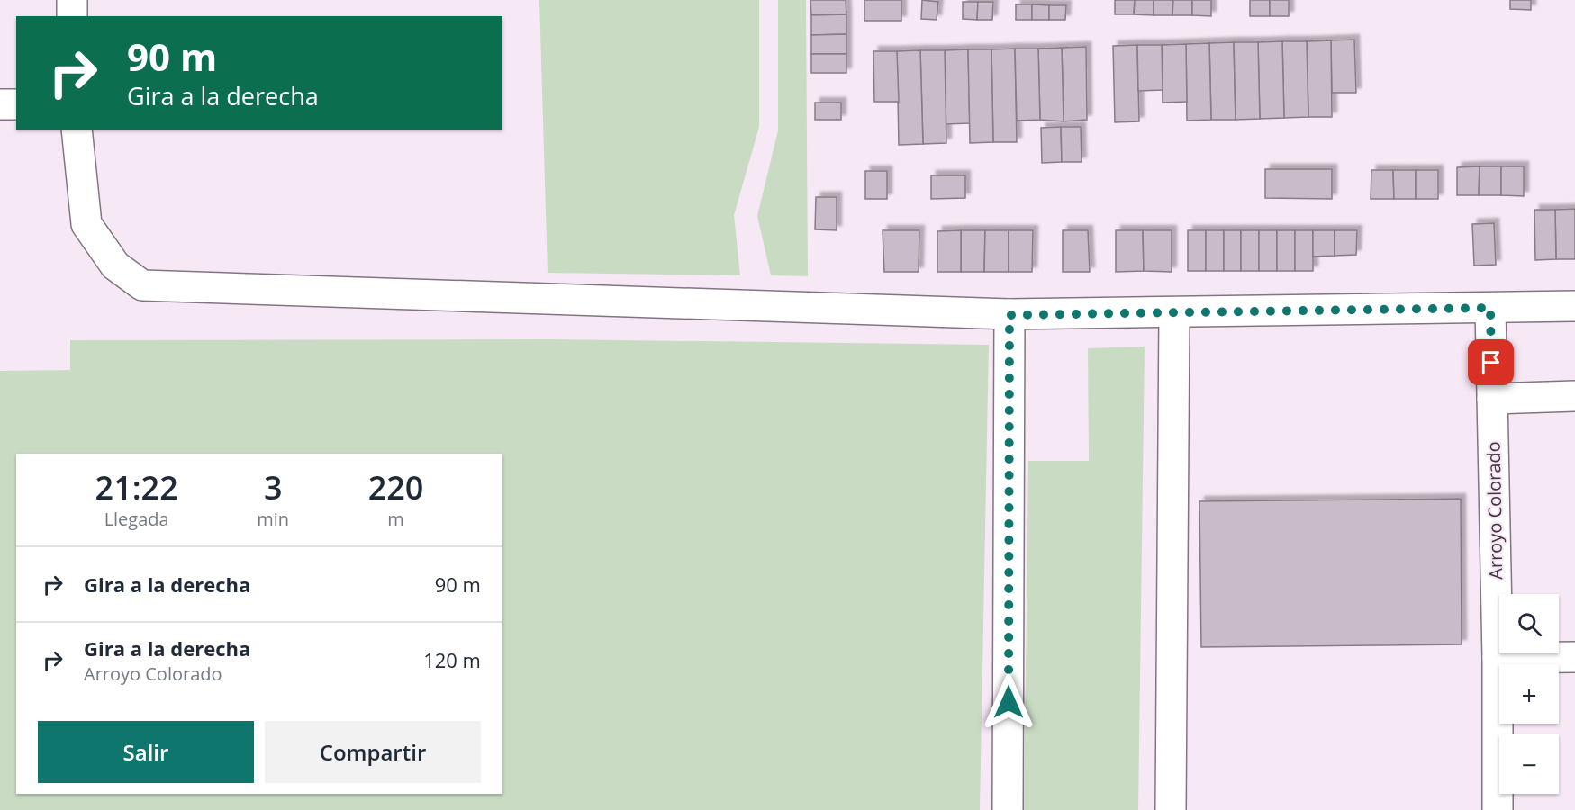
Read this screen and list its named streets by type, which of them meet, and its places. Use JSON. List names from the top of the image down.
{
  "streets": {
    "street": ["Arroyo Colorado"]
  },
  "page": {
    "turn": ["90 m", "Gira a la derecha"],
    "eta": [
      "21:22",
      "Llegada",
      "3",
      "min",
      "220",
      "m"
    ],
    "list": [
      {
        "name": "Gira a la derecha",
        "value": "90 m"
      },
      {
        "name": "Gira a la derecha",
        "note": "Arroyo Colorado",
        "value": "120 m"
      }
    ],
    "map_buttons": ["+", "−"],
    "buttons": ["Salir", "Compartir"]
  }
}
